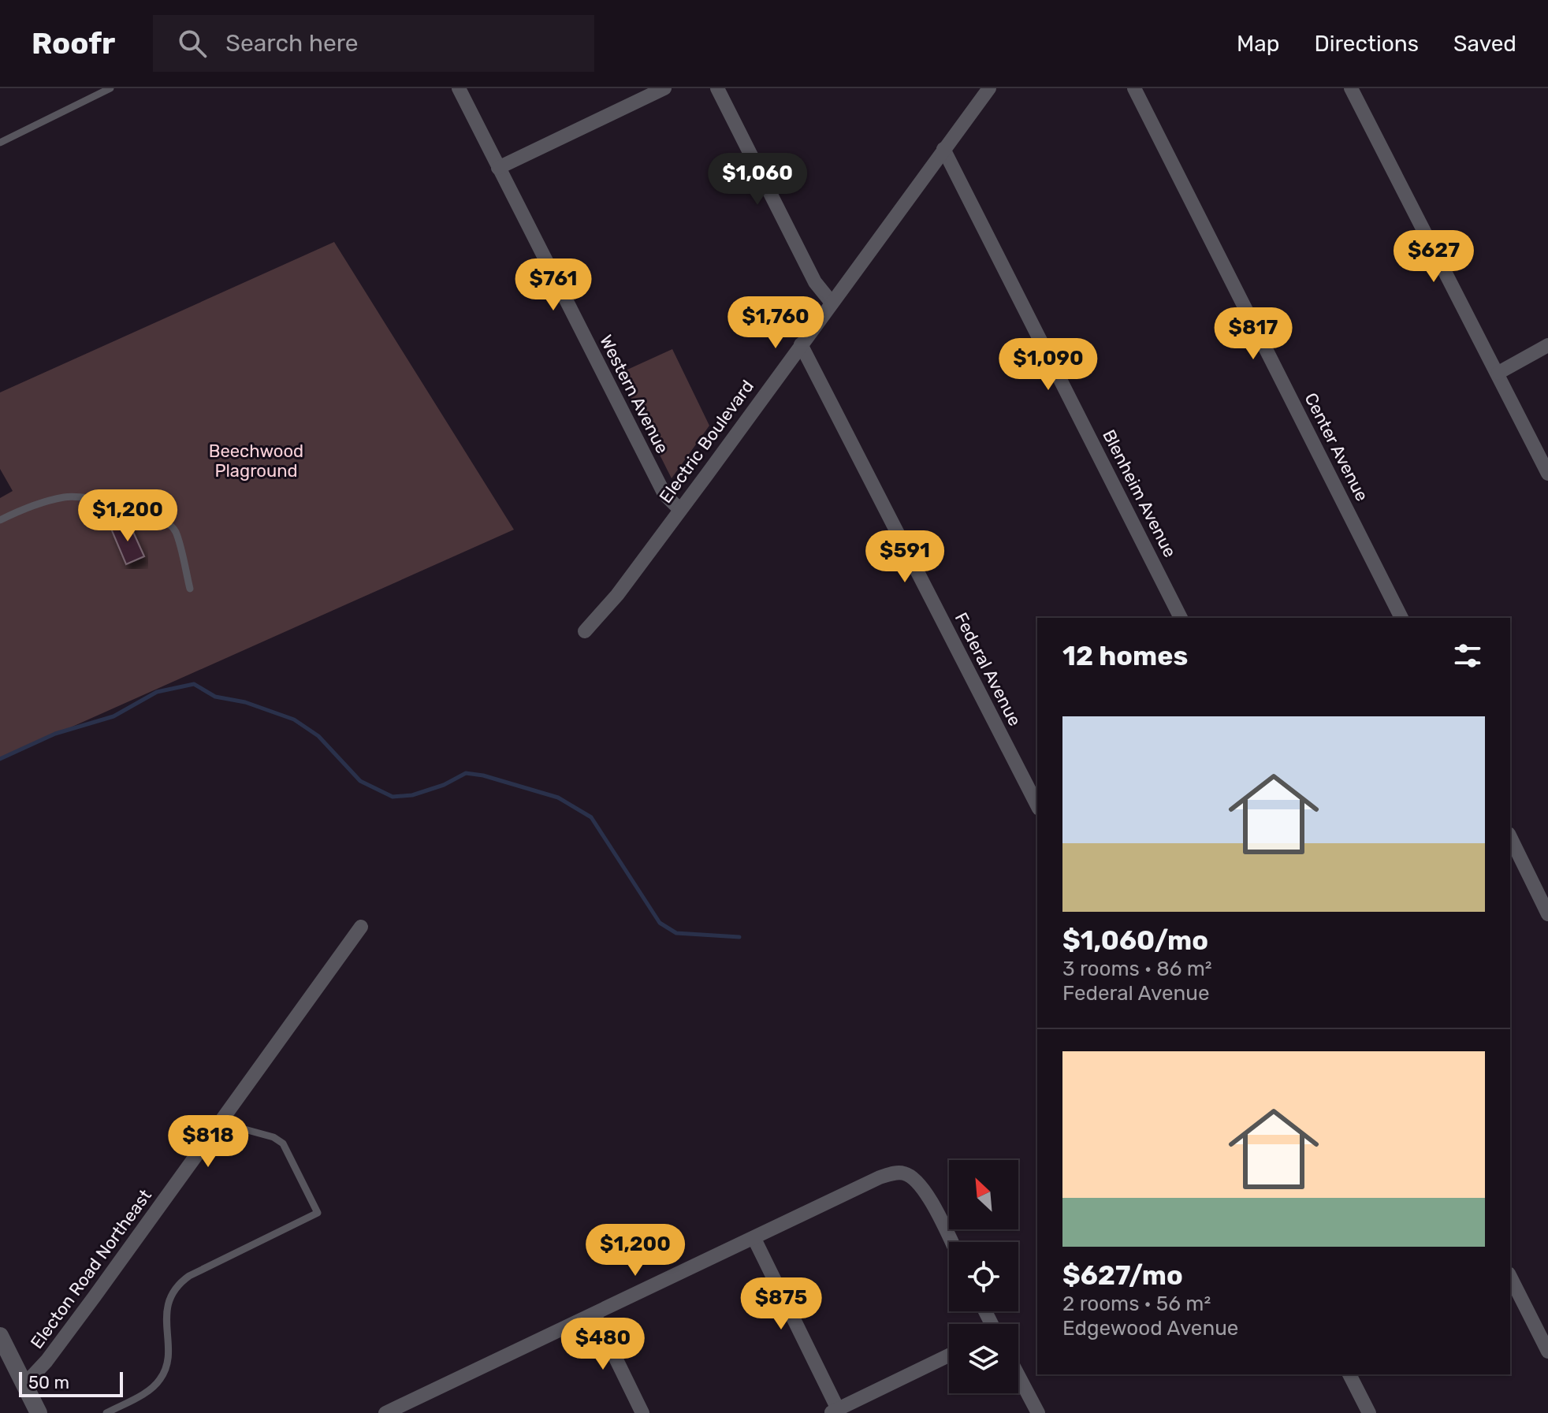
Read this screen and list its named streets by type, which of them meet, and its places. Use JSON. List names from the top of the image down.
{
  "streets": {
    "street": [
      "Western Avenue",
      "Electric Boulevard",
      "Center Avenue",
      "Blenheim Avenue",
      "Federal Avenue",
      "Electon Road Northeast"
    ]
  },
  "crossings": [
    ["Western Avenue", "Electric Boulevard"],
    ["Electric Boulevard", "Blenheim Avenue"],
    ["Electric Boulevard", "Federal Avenue"]
  ],
  "parks": ["Beechwood Plaground"],
  "scale_bar": "50 m",
  "north": "top left",
  "page": {
    "header": "Roofr",
    "search": "Search here",
    "nav": ["Map", "Directions", "Saved"],
    "price": [
      "$1,060",
      "$627",
      "$761",
      "$1,760",
      "$817",
      "$1,090",
      "$1,200",
      "$591",
      "$818",
      "$1,200",
      "$875",
      "$480"
    ],
    "heading": "12 homes",
    "list": [
      {
        "name": "$1,060/mo",
        "note": "3 rooms · 86 m² · Federal Avenue"
      },
      {
        "name": "$627/mo",
        "note": "2 rooms · 56 m² · Edgewood Avenue"
      }
    ],
    "scale": "50 m"
  }
}
